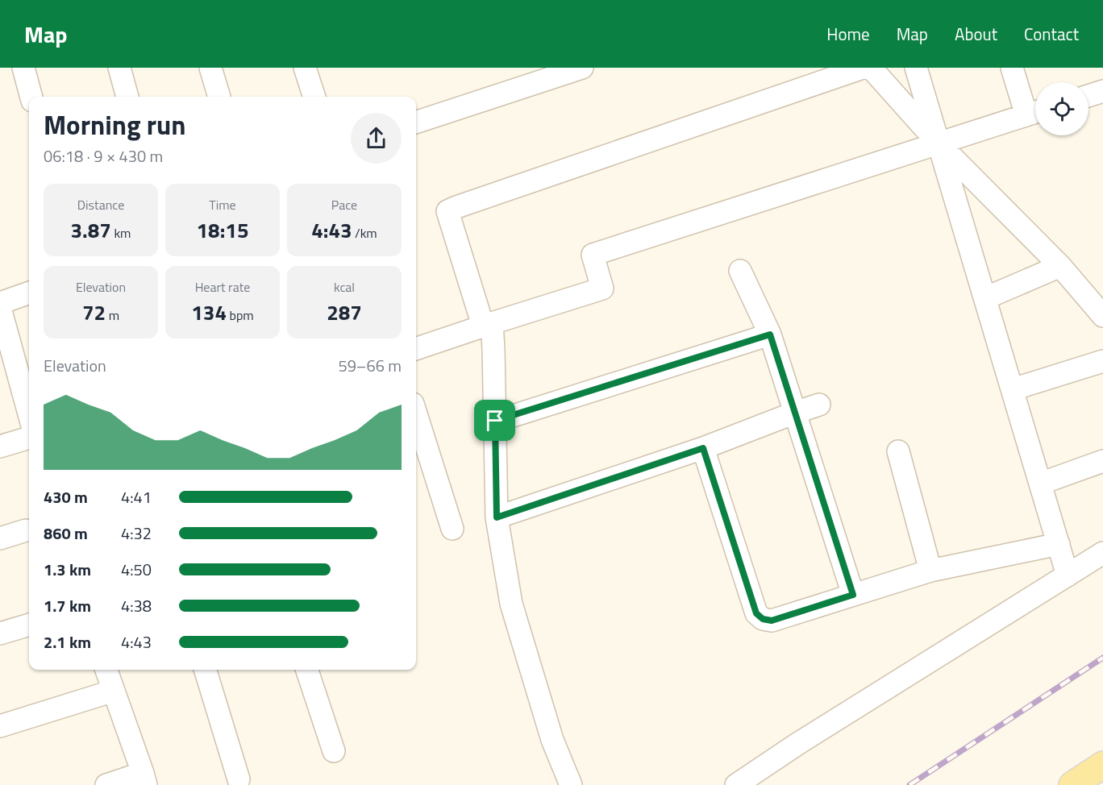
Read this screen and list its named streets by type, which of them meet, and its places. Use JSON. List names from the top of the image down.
{
  "page": {
    "header": "Map",
    "nav": [
      "Home",
      "Map",
      "About",
      "Contact"
    ],
    "heading": ["Morning run", "06:18 · 9 × 430 m"],
    "stats": [
      ["Distance", "3.87 km"],
      ["Time", "18:15"],
      ["Pace", "4:43 /km"],
      ["Elevation", "72 m"],
      ["Heart rate", "134 bpm"],
      ["kcal", "287"]
    ],
    "chart": ["Elevation", "59–66 m"],
    "list": [
      {
        "name": "430 m",
        "note": "4:41"
      },
      {
        "name": "860 m",
        "note": "4:32"
      },
      {
        "name": "1.3 km",
        "note": "4:50"
      },
      {
        "name": "1.7 km",
        "note": "4:38"
      },
      {
        "name": "2.1 km",
        "note": "4:43"
      }
    ]
  }
}
